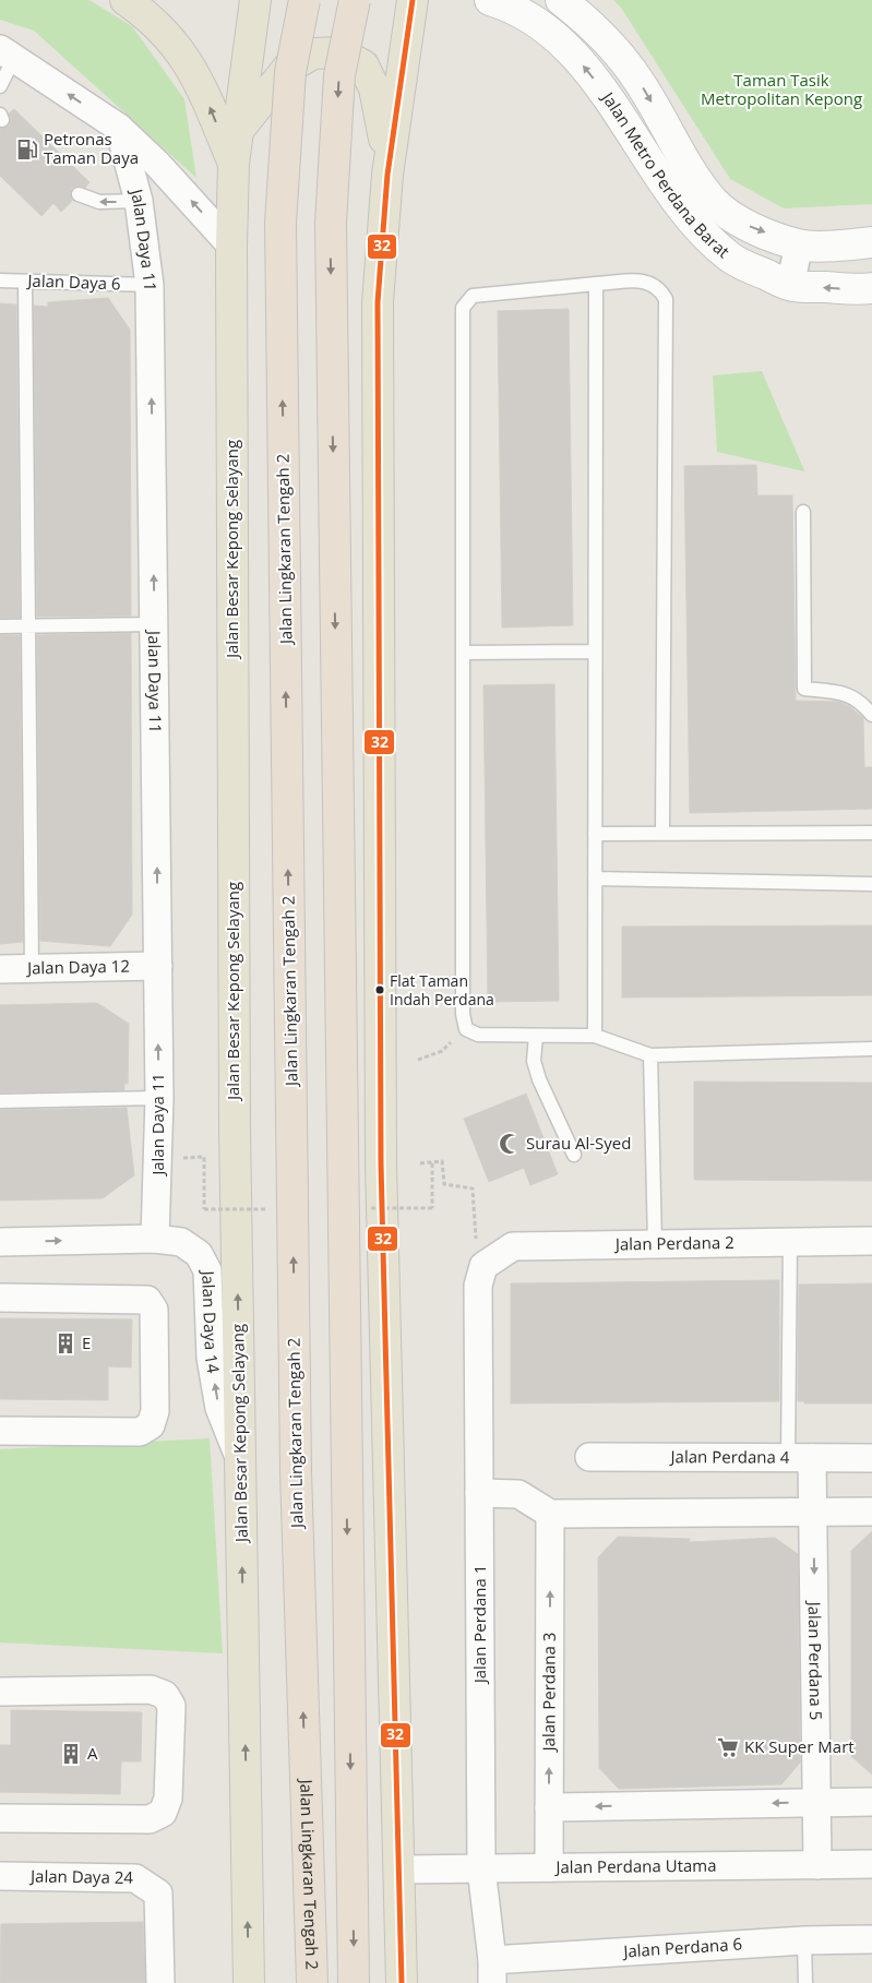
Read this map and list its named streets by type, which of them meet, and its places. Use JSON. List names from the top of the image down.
{
  "streets": {
    "highway": ["Jalan Lingkaran Tengah 2"],
    "main road": ["Jalan Besar Kepong Selayang"],
    "street": [
      "Jalan Metro Perdana Barat",
      "Jalan Daya 11",
      "Jalan Daya 12",
      "Jalan Perdana 2",
      "Jalan Daya 14",
      "Jalan Perdana 4",
      "Jalan Perdana 1",
      "Jalan Perdana 5",
      "Jalan Perdana 3",
      "Jalan Perdana Utama",
      "Jalan Daya 24",
      "Jalan Perdana 6"
    ],
    "lane": ["Jalan Daya 6"]
  },
  "crossings": [
    ["Jalan Daya 11", "Jalan Daya 6"],
    ["Jalan Daya 11", "Jalan Daya 12"],
    ["Jalan Daya 11", "Jalan Daya 14"],
    ["Jalan Besar Kepong Selayang", "Jalan Daya 14"],
    ["Jalan Perdana 2", "Jalan Perdana 1"],
    ["Jalan Perdana 4", "Jalan Perdana 5"],
    ["Jalan Perdana 1", "Jalan Perdana Utama"],
    ["Jalan Perdana 1", "Jalan Perdana 6"],
    ["Jalan Perdana 5", "Jalan Perdana Utama"],
    ["Jalan Perdana 3", "Jalan Perdana Utama"]
  ],
  "one_way": ["Jalan Daya 11", "Jalan Perdana 5", "Jalan Perdana 3"],
  "parks": ["Taman Tasik Metropolitan Kepong"],
  "places": {
    "fuel station": ["Petronas Taman Daya"],
    "other": ["Flat Taman Indah Perdana"],
    "mosque": ["Surau Al-Syed"],
    "building": ["E", "A"],
    "supermarket": ["KK Super Mart"]
  },
  "lines": ["transit line 32"]
}
